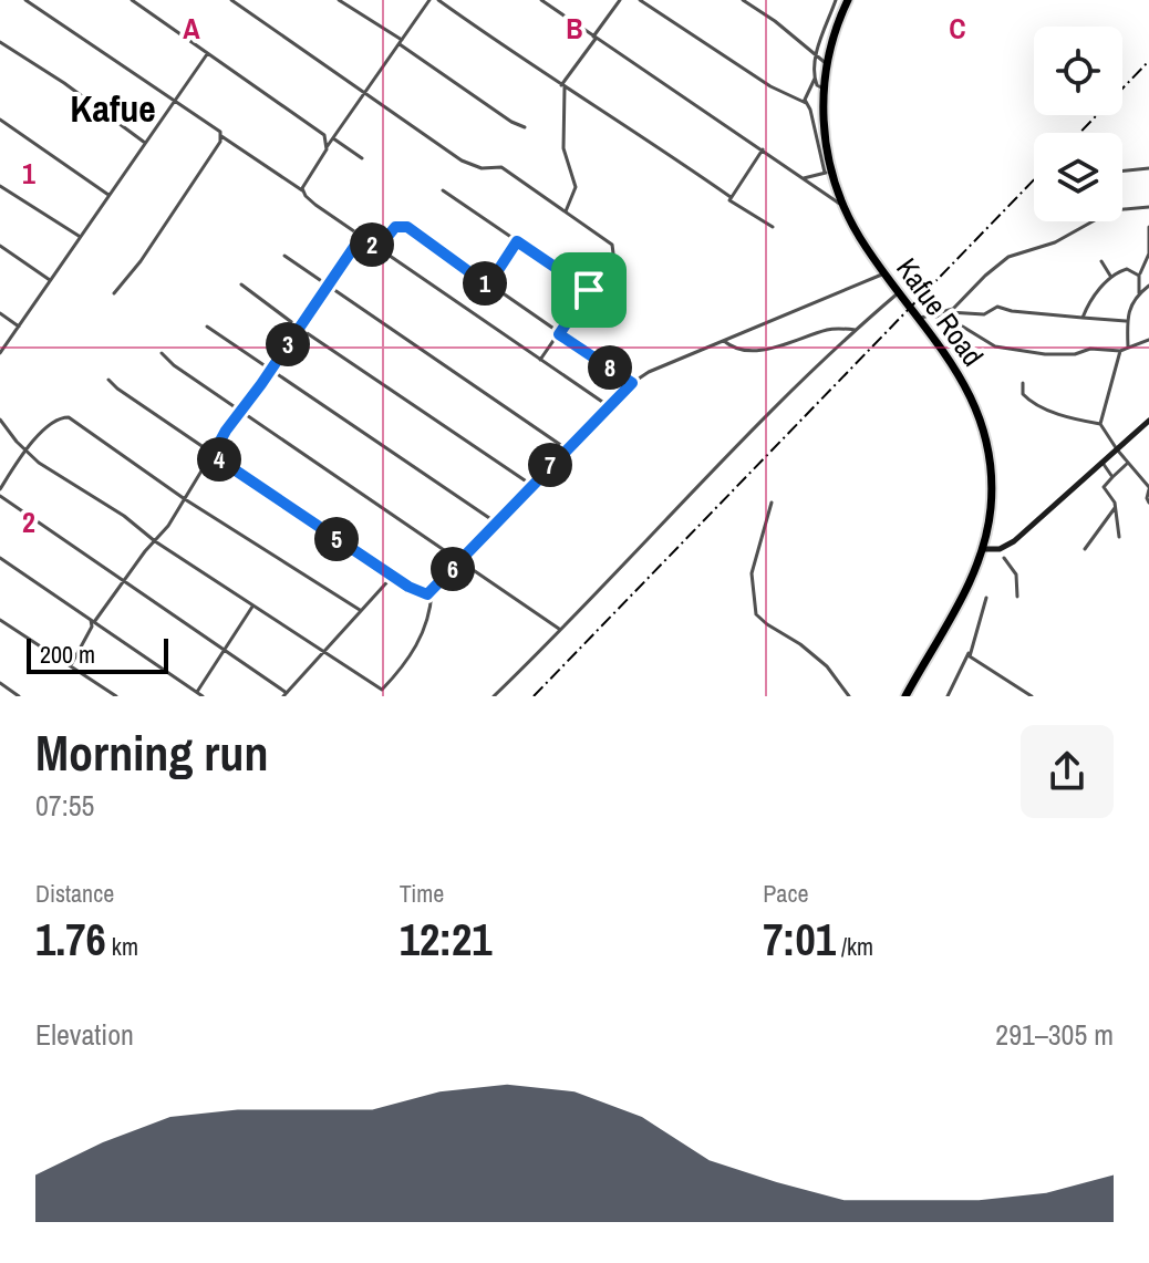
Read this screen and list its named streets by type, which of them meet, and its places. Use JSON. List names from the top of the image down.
{
  "streets": {
    "highway": ["Kafue Road"]
  },
  "districts": ["Kafue"],
  "scale_bar": "200 m",
  "page": {
    "pins": [
      "2",
      "1",
      "3",
      "8",
      "4",
      "7",
      "5",
      "6"
    ],
    "scale": "200 m",
    "heading": ["Morning run", "07:55"],
    "stats": [
      ["Distance", "1.76 km"],
      ["Time", "12:21"],
      ["Pace", "7:01 /km"]
    ],
    "chart": ["Elevation", "291–305 m"]
  },
  "grid": {
    "columns": ["A", "B", "C"],
    "rows": ["1", "2"]
  }
}
